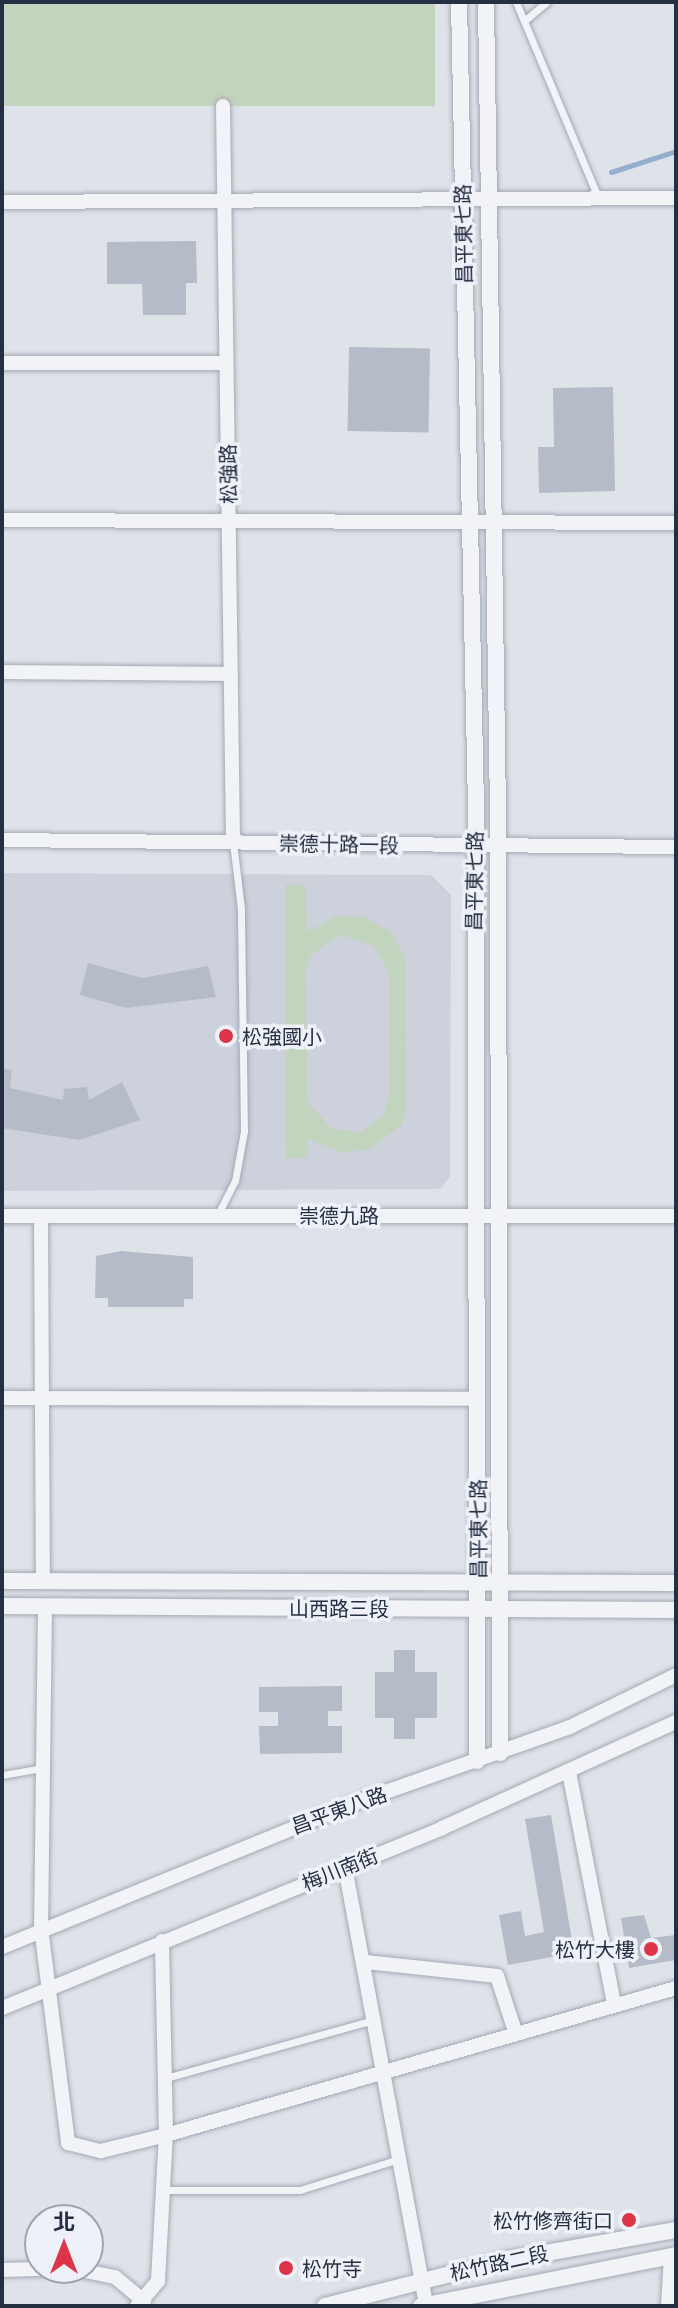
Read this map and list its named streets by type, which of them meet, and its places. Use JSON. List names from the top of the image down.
{
  "streets": {
    "street": [
      "昌平東七路",
      "松強路",
      "崇德十路一段",
      "崇德九路",
      "山西路三段",
      "昌平東八路",
      "梅川南街",
      "松竹路二段"
    ]
  },
  "crossings": [
    ["昌平東七路", "崇德十路一段"],
    ["昌平東七路", "崇德九路"],
    ["昌平東七路", "山西路三段"],
    ["昌平東七路", "昌平東八路"],
    ["松強路", "崇德十路一段"]
  ],
  "places": [
    "松強國小",
    "松竹大樓",
    "松竹修齊街口",
    "松竹寺"
  ],
  "north": "top"
}
